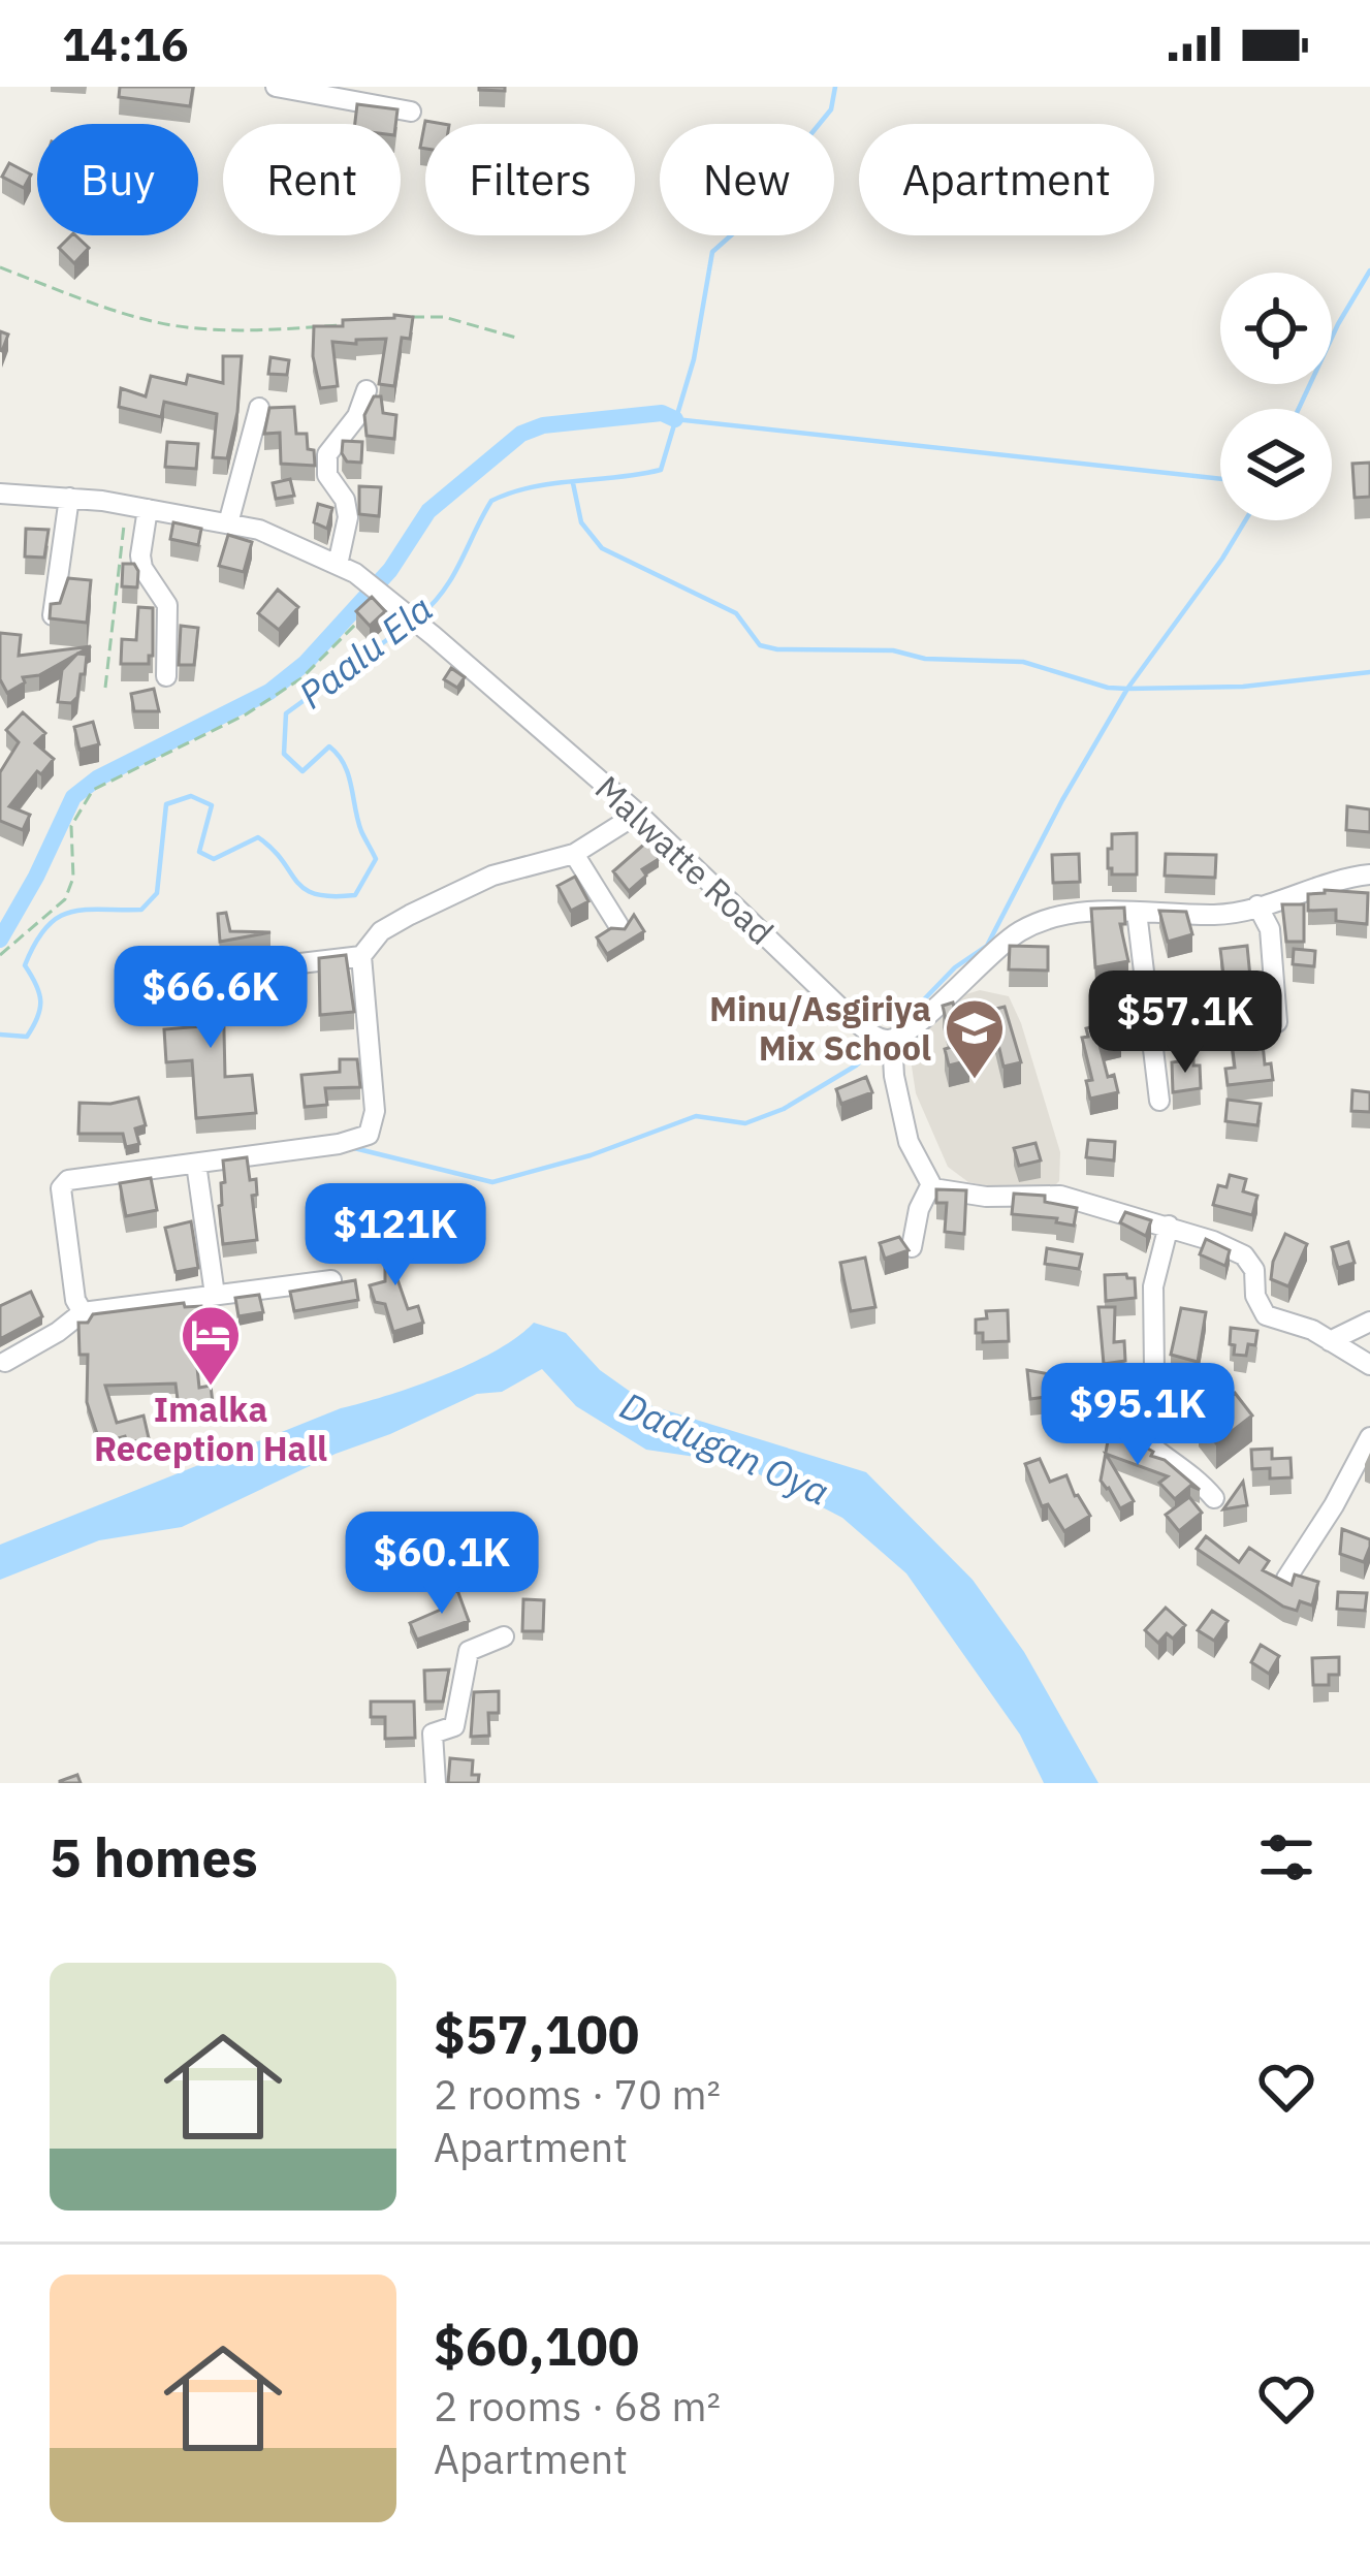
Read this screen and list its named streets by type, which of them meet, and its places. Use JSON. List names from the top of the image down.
{
  "streets": {
    "street": ["Malwatte Road"]
  },
  "water": ["Paalu Ela", "Dadugan Oya"],
  "places": {
    "school or university": ["Minu/Asgiriya Mix School"],
    "hotel": ["Imalka Reception Hall"]
  },
  "page": {
    "status": "14:16",
    "chip": [
      "Buy",
      "Rent",
      "Filters",
      "New",
      "Apartment"
    ],
    "price": [
      "$66.6K",
      "$57.1K",
      "$121K",
      "$95.1K",
      "$60.1K"
    ],
    "heading": "5 homes",
    "list": [
      {
        "name": "$57,100",
        "note": "2 rooms · 70 m² · Apartment"
      },
      {
        "name": "$60,100",
        "note": "2 rooms · 68 m² · Apartment"
      }
    ]
  }
}
